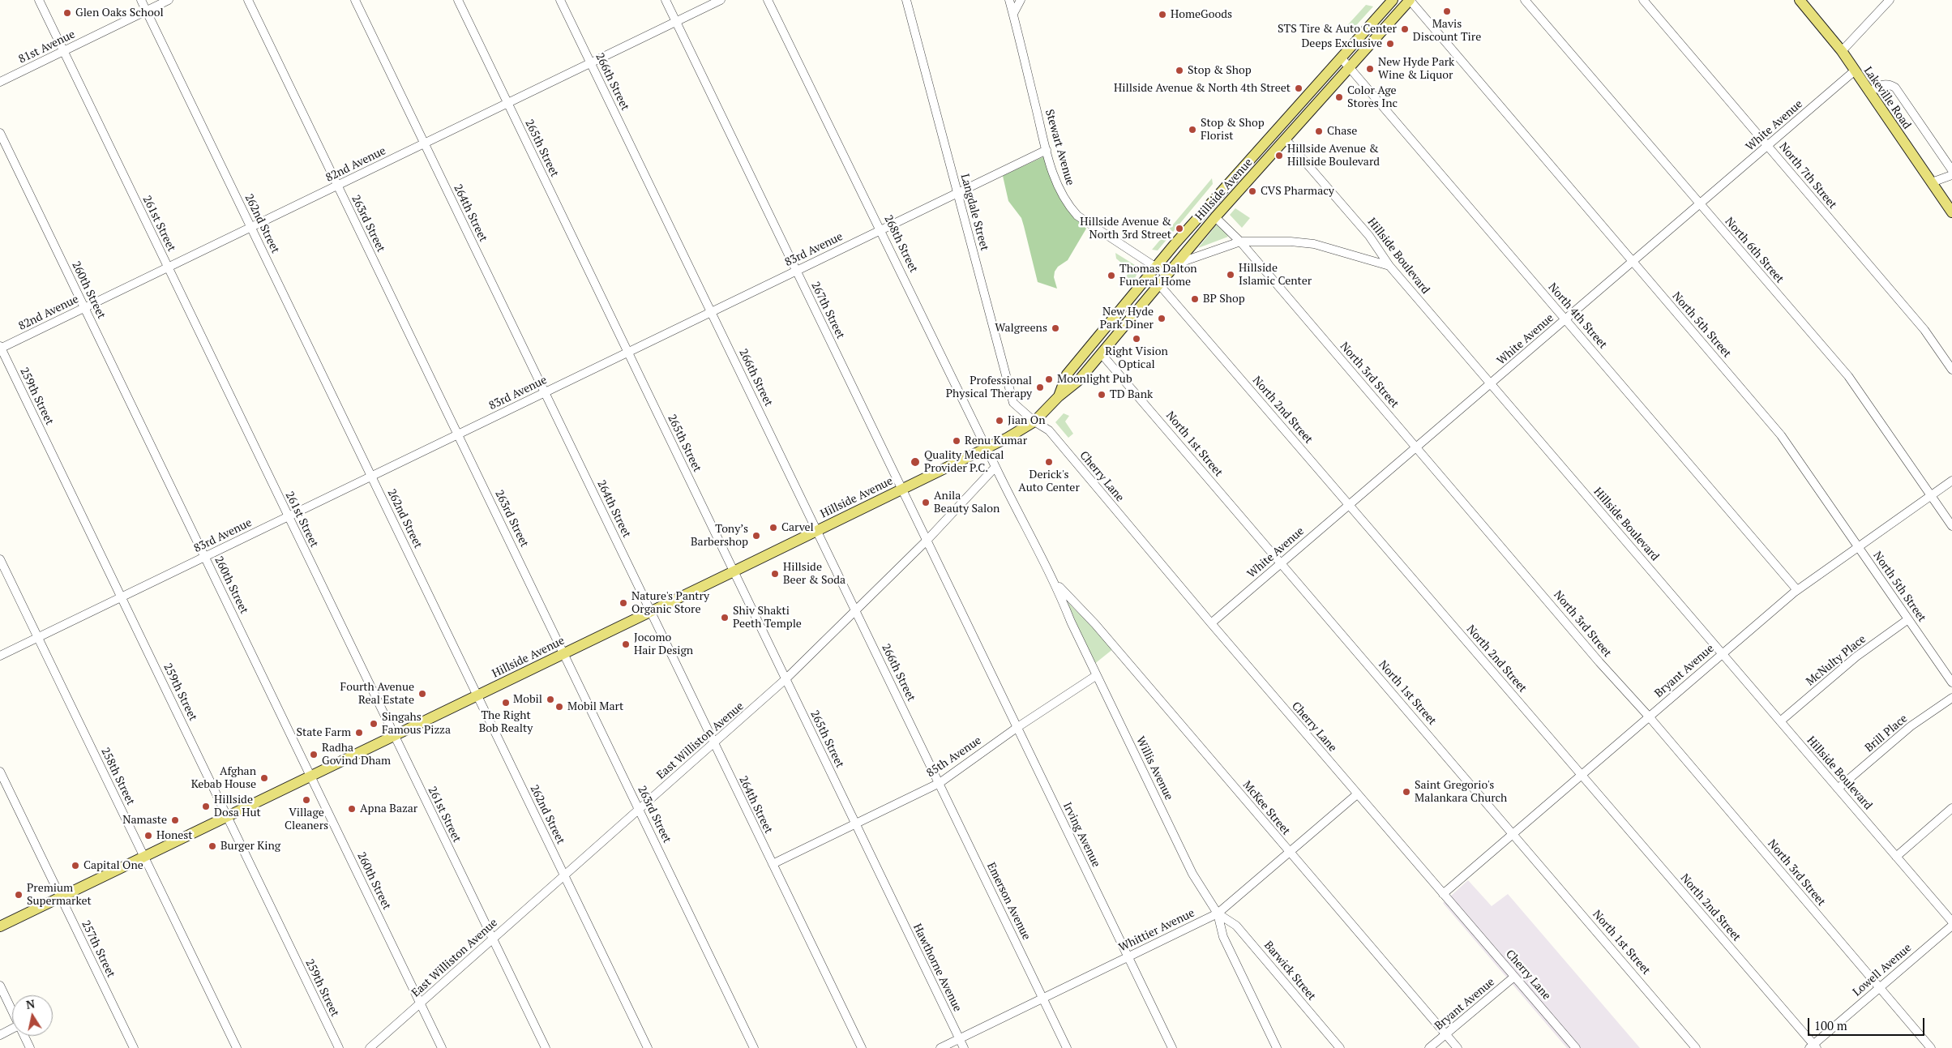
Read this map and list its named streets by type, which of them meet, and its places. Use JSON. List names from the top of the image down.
{
  "streets": {
    "main road": ["Lakeville Road", "Hillside Avenue"],
    "street": [
      "81st Avenue",
      "266th Street",
      "White Avenue",
      "Stewart Avenue",
      "265th Street",
      "82nd Avenue",
      "North 7th Street",
      "Langdale Street",
      "264th Street",
      "261st Street",
      "262nd Street",
      "263rd Street",
      "268th Street",
      "83rd Avenue",
      "North 6th Street",
      "Hillside Boulevard",
      "260th Street",
      "267th Street",
      "North 4th Street",
      "North 5th Street",
      "North 3rd Street",
      "259th Street",
      "North 2nd Street",
      "North 1st Street",
      "Cherry Lane",
      "McNulty Place",
      "Bryant Avenue",
      "Brill Place",
      "East Williston Avenue",
      "85th Avenue",
      "Willis Avenue",
      "258th Street",
      "McKee Street",
      "Irving Avenue",
      "Emerson Avenue",
      "Whittier Avenue",
      "257th Street",
      "Hawthorne Avenue",
      "Lowell Avenue",
      "Barwick Street"
    ]
  },
  "crossings": [
    ["81st Avenue", "261st Street"],
    ["81st Avenue", "262nd Street"],
    ["266th Street", "82nd Avenue"],
    ["266th Street", "Hillside Avenue"],
    ["266th Street", "83rd Avenue"],
    ["266th Street", "East Williston Avenue"],
    ["266th Street", "Emerson Avenue"],
    ["Lakeville Road", "White Avenue"],
    ["White Avenue", "North 7th Street"],
    ["White Avenue", "North 6th Street"],
    ["White Avenue", "Hillside Boulevard"],
    ["White Avenue", "North 4th Street"],
    ["White Avenue", "North 5th Street"],
    ["White Avenue", "North 3rd Street"],
    ["White Avenue", "North 2nd Street"],
    ["White Avenue", "North 1st Street"],
    ["White Avenue", "Cherry Lane"],
    ["Stewart Avenue", "Hillside Avenue"],
    ["Stewart Avenue", "83rd Avenue"],
    ["265th Street", "82nd Avenue"],
    ["265th Street", "Hillside Avenue"],
    ["265th Street", "83rd Avenue"],
    ["265th Street", "East Williston Avenue"],
    ["265th Street", "85th Avenue"],
    ["265th Street", "Hawthorne Avenue"],
    ["82nd Avenue", "264th Street"],
    ["82nd Avenue", "261st Street"],
    ["82nd Avenue", "262nd Street"],
    ["82nd Avenue", "263rd Street"],
    ["82nd Avenue", "260th Street"],
    ["82nd Avenue", "267th Street"],
    ["82nd Avenue", "259th Street"],
    ["Hillside Avenue", "Langdale Street"],
    ["Hillside Avenue", "264th Street"],
    ["Hillside Avenue", "261st Street"],
    ["Hillside Avenue", "262nd Street"],
    ["Hillside Avenue", "263rd Street"],
    ["Hillside Avenue", "268th Street"],
    ["Hillside Avenue", "Hillside Boulevard"],
    ["Hillside Avenue", "260th Street"],
    ["Hillside Avenue", "267th Street"],
    ["Hillside Avenue", "North 4th Street"],
    ["Hillside Avenue", "North 5th Street"],
    ["Hillside Avenue", "North 3rd Street"],
    ["Hillside Avenue", "259th Street"],
    ["Hillside Avenue", "North 2nd Street"],
    ["Hillside Avenue", "North 1st Street"],
    ["Hillside Avenue", "Cherry Lane"],
    ["Hillside Avenue", "258th Street"],
    ["Hillside Avenue", "257th Street"],
    ["Langdale Street", "83rd Avenue"],
    ["Langdale Street", "Cherry Lane"],
    ["264th Street", "83rd Avenue"],
    ["264th Street", "East Williston Avenue"],
    ["264th Street", "85th Avenue"],
    ["261st Street", "83rd Avenue"],
    ["261st Street", "East Williston Avenue"],
    ["262nd Street", "83rd Avenue"],
    ["262nd Street", "East Williston Avenue"],
    ["263rd Street", "83rd Avenue"],
    ["263rd Street", "East Williston Avenue"],
    ["268th Street", "83rd Avenue"],
    ["268th Street", "East Williston Avenue"],
    ["268th Street", "Willis Avenue"],
    ["83rd Avenue", "260th Street"],
    ["83rd Avenue", "267th Street"],
    ["83rd Avenue", "259th Street"],
    ["83rd Avenue", "258th Street"],
    ["North 6th Street", "Bryant Avenue"],
    ["Hillside Boulevard", "McNulty Place"],
    ["Hillside Boulevard", "Bryant Avenue"],
    ["Hillside Boulevard", "Brill Place"],
    ["260th Street", "East Williston Avenue"],
    ["267th Street", "East Williston Avenue"],
    ["267th Street", "Irving Avenue"],
    ["North 4th Street", "Bryant Avenue"],
    ["North 5th Street", "McNulty Place"],
    ["North 5th Street", "Bryant Avenue"],
    ["North 3rd Street", "Bryant Avenue"],
    ["North 3rd Street", "Lowell Avenue"],
    ["North 2nd Street", "Bryant Avenue"],
    ["North 2nd Street", "Lowell Avenue"],
    ["North 1st Street", "Bryant Avenue"],
    ["Cherry Lane", "Bryant Avenue"],
    ["Cherry Lane", "Whittier Avenue"],
    ["Bryant Avenue", "McKee Street"],
    ["85th Avenue", "Willis Avenue"],
    ["85th Avenue", "Irving Avenue"],
    ["85th Avenue", "Emerson Avenue"],
    ["Willis Avenue", "McKee Street"],
    ["Willis Avenue", "Whittier Avenue"],
    ["Willis Avenue", "Barwick Street"],
    ["McKee Street", "Whittier Avenue"],
    ["Irving Avenue", "Whittier Avenue"],
    ["Emerson Avenue", "Whittier Avenue"],
    ["Whittier Avenue", "Hawthorne Avenue"],
    ["Whittier Avenue", "Barwick Street"]
  ],
  "places": [
    "Mavis Discount Tire",
    "Glen Oaks School",
    "HomeGoods",
    "STS Tire & Auto Center",
    "Deeps Exclusive",
    "New Hyde Park Wine & Liquor",
    "Stop & Shop",
    "Hillside Avenue & North 4th Street",
    "Color Age Stores Inc",
    "Stop & Shop Florist",
    "Chase",
    "Hillside Avenue & Hillside Boulevard",
    "CVS Pharmacy",
    "Hillside Avenue & North 3rd Street",
    "Hillside Islamic Center",
    "Thomas Dalton Funeral Home",
    "BP Shop",
    "New Hyde Park Diner",
    "Walgreens",
    "Right Vision Optical",
    "Moonlight Pub",
    "Professional Physical Therapy",
    "TD Bank",
    "Jian On",
    "Renu Kumar",
    "Quality Medical Provider P.C.",
    "Derick's Auto Center",
    "Anila Beauty Salon",
    "Carvel",
    "Tony’s Barbershop",
    "Hillside Beer & Soda",
    "Nature's Pantry Organic Store",
    "Shiv Shakti Peeth Temple",
    "Jocomo Hair Design",
    "Fourth Avenue Real Estate",
    "Mobil",
    "The Right Bob Realty",
    "Mobil Mart",
    "Singahs Famous Pizza",
    "State Farm",
    "Radha Govind Dham",
    "Afghan Kebab House",
    "Saint Gregorio's Malankara Church",
    "Village Cleaners",
    "Hillside Dosa Hut",
    "Apna Bazar",
    "Namaste",
    "Honest",
    "Burger King",
    "Capital One",
    "Premium Supermarket"
  ],
  "scale_bar": "100 m",
  "north": "top"
}
